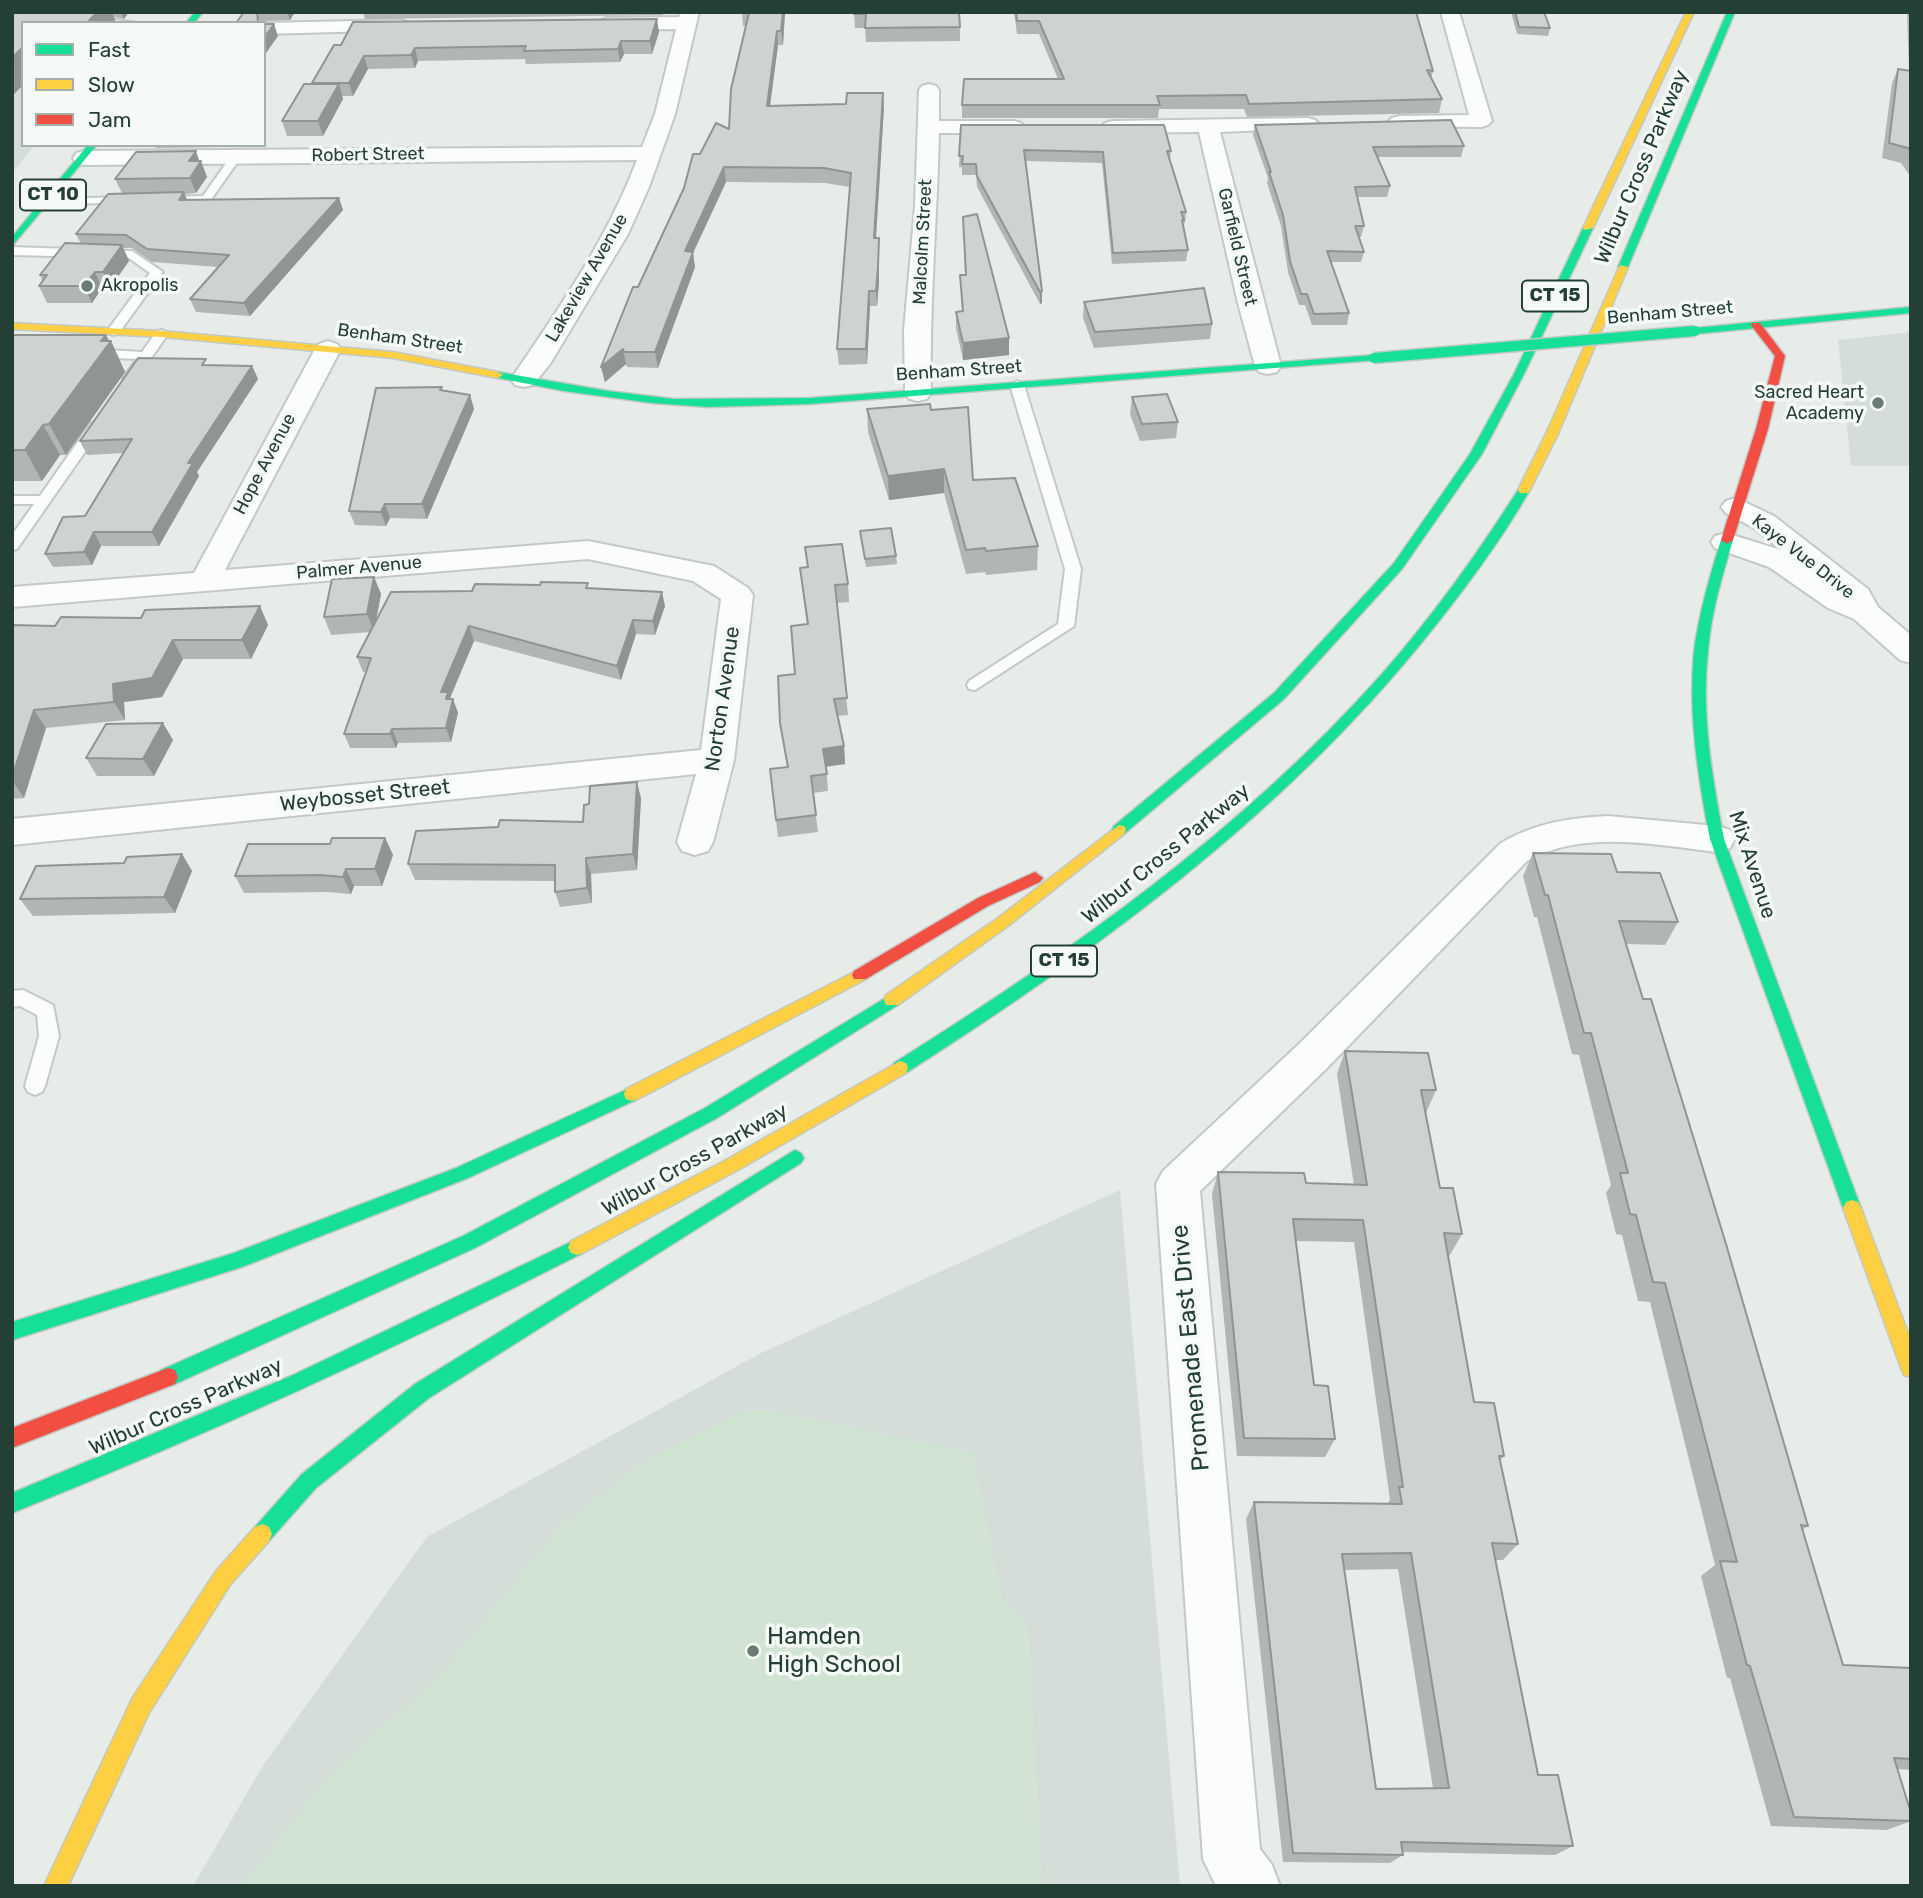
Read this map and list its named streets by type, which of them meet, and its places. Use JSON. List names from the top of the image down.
{
  "streets": {
    "main road": [
      "Wilbur Cross Parkway",
      "CT 10",
      "CT 15",
      "Benham Street",
      "Mix Avenue"
    ],
    "street": [
      "Robert Street",
      "Malcolm Street",
      "Garfield Street",
      "Lakeview Avenue",
      "Hope Avenue",
      "Kaye Vue Drive",
      "Palmer Avenue",
      "Norton Avenue",
      "Weybosset Street",
      "Promenade East Drive"
    ]
  },
  "crossings": [
    ["Robert Street", "CT 10"],
    ["Robert Street", "Lakeview Avenue"],
    ["Malcolm Street", "Benham Street"],
    ["Garfield Street", "Benham Street"],
    ["Lakeview Avenue", "Benham Street"],
    ["Benham Street", "Hope Avenue"],
    ["Benham Street", "Mix Avenue"],
    ["Hope Avenue", "Palmer Avenue"],
    ["Kaye Vue Drive", "Mix Avenue"],
    ["Palmer Avenue", "Norton Avenue"],
    ["Norton Avenue", "Weybosset Street"],
    ["Mix Avenue", "Promenade East Drive"]
  ],
  "places": ["Akropolis", "Sacred Heart Academy", "Hamden High School"],
  "legend": ["Fast", "Slow", "Jam"]
}
